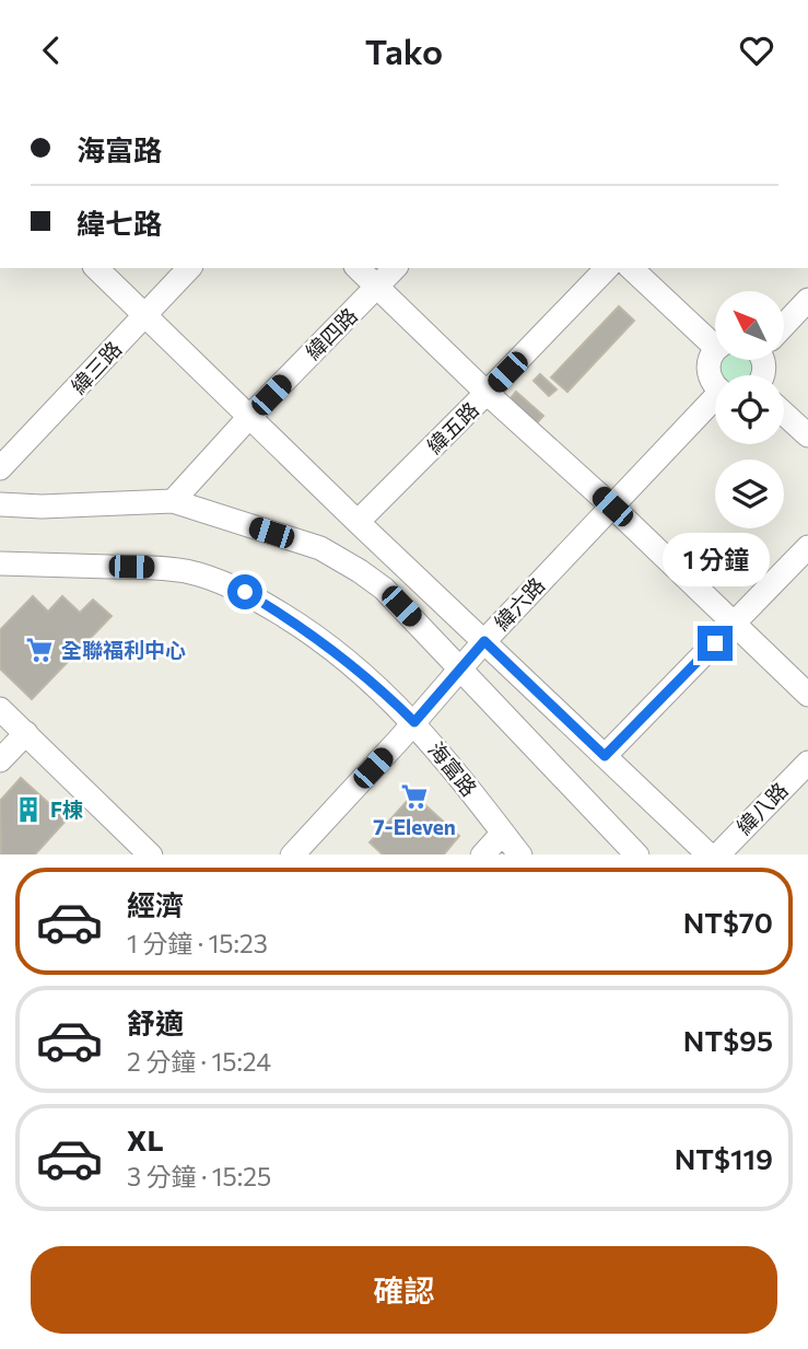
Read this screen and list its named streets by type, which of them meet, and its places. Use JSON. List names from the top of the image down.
{
  "streets": {
    "street": [
      "緯四路",
      "緯三路",
      "緯五路",
      "緯六路",
      "海富路",
      "緯八路"
    ]
  },
  "crossings": [
    ["緯六路", "海富路"]
  ],
  "places": {
    "supermarket": ["全聯福利中心", "7-Eleven"],
    "building": ["F棟"]
  },
  "north": "top left",
  "page": {
    "header": "Tako",
    "banner": ["海富路", "緯七路"],
    "bubble": "1 分鐘",
    "list": [
      {
        "name": "經濟",
        "note": "1 分鐘 · 15:23",
        "value": "NT$70"
      },
      {
        "name": "舒適",
        "note": "2 分鐘 · 15:24",
        "value": "NT$95"
      },
      {
        "name": "XL",
        "note": "3 分鐘 · 15:25",
        "value": "NT$119"
      }
    ],
    "buttons": "確認"
  }
}
